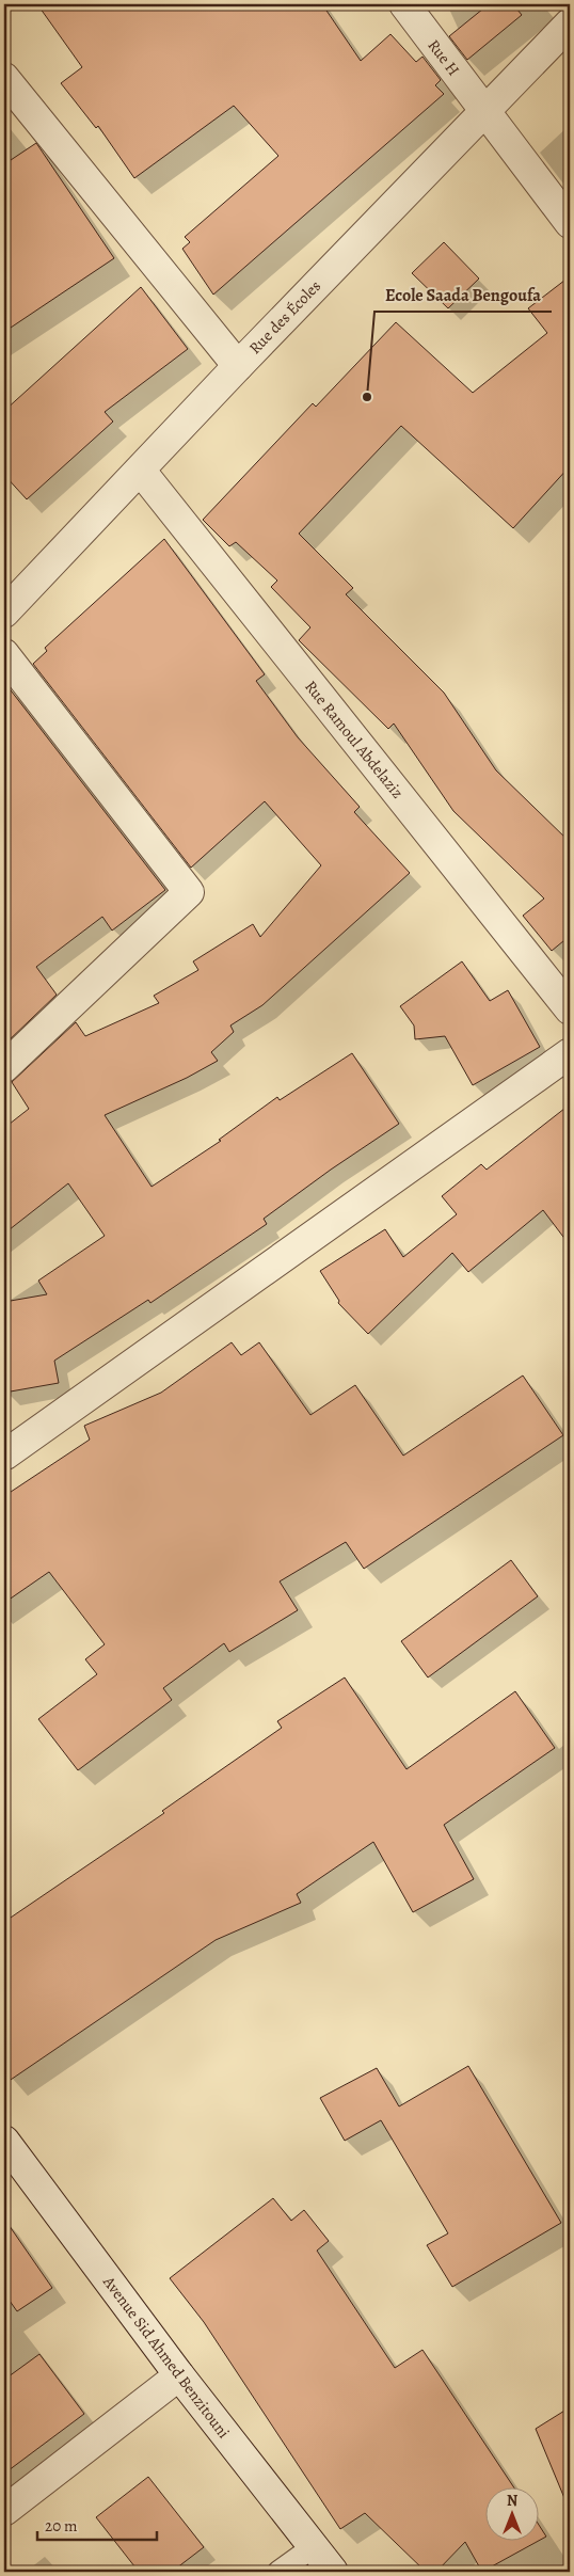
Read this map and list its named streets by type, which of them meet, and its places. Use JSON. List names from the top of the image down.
{
  "streets": {
    "street": [
      "Rue H",
      "Rue des Écoles",
      "Rue Ramoul Abdelaziz",
      "Avenue Sid Ahmed Benzitouni"
    ]
  },
  "crossings": [
    ["Rue H", "Rue des Écoles"],
    ["Rue des Écoles", "Rue Ramoul Abdelaziz"]
  ],
  "places": ["Ecole Saada Bengoufa"],
  "scale_bar": "20 m",
  "north": "top"
}
